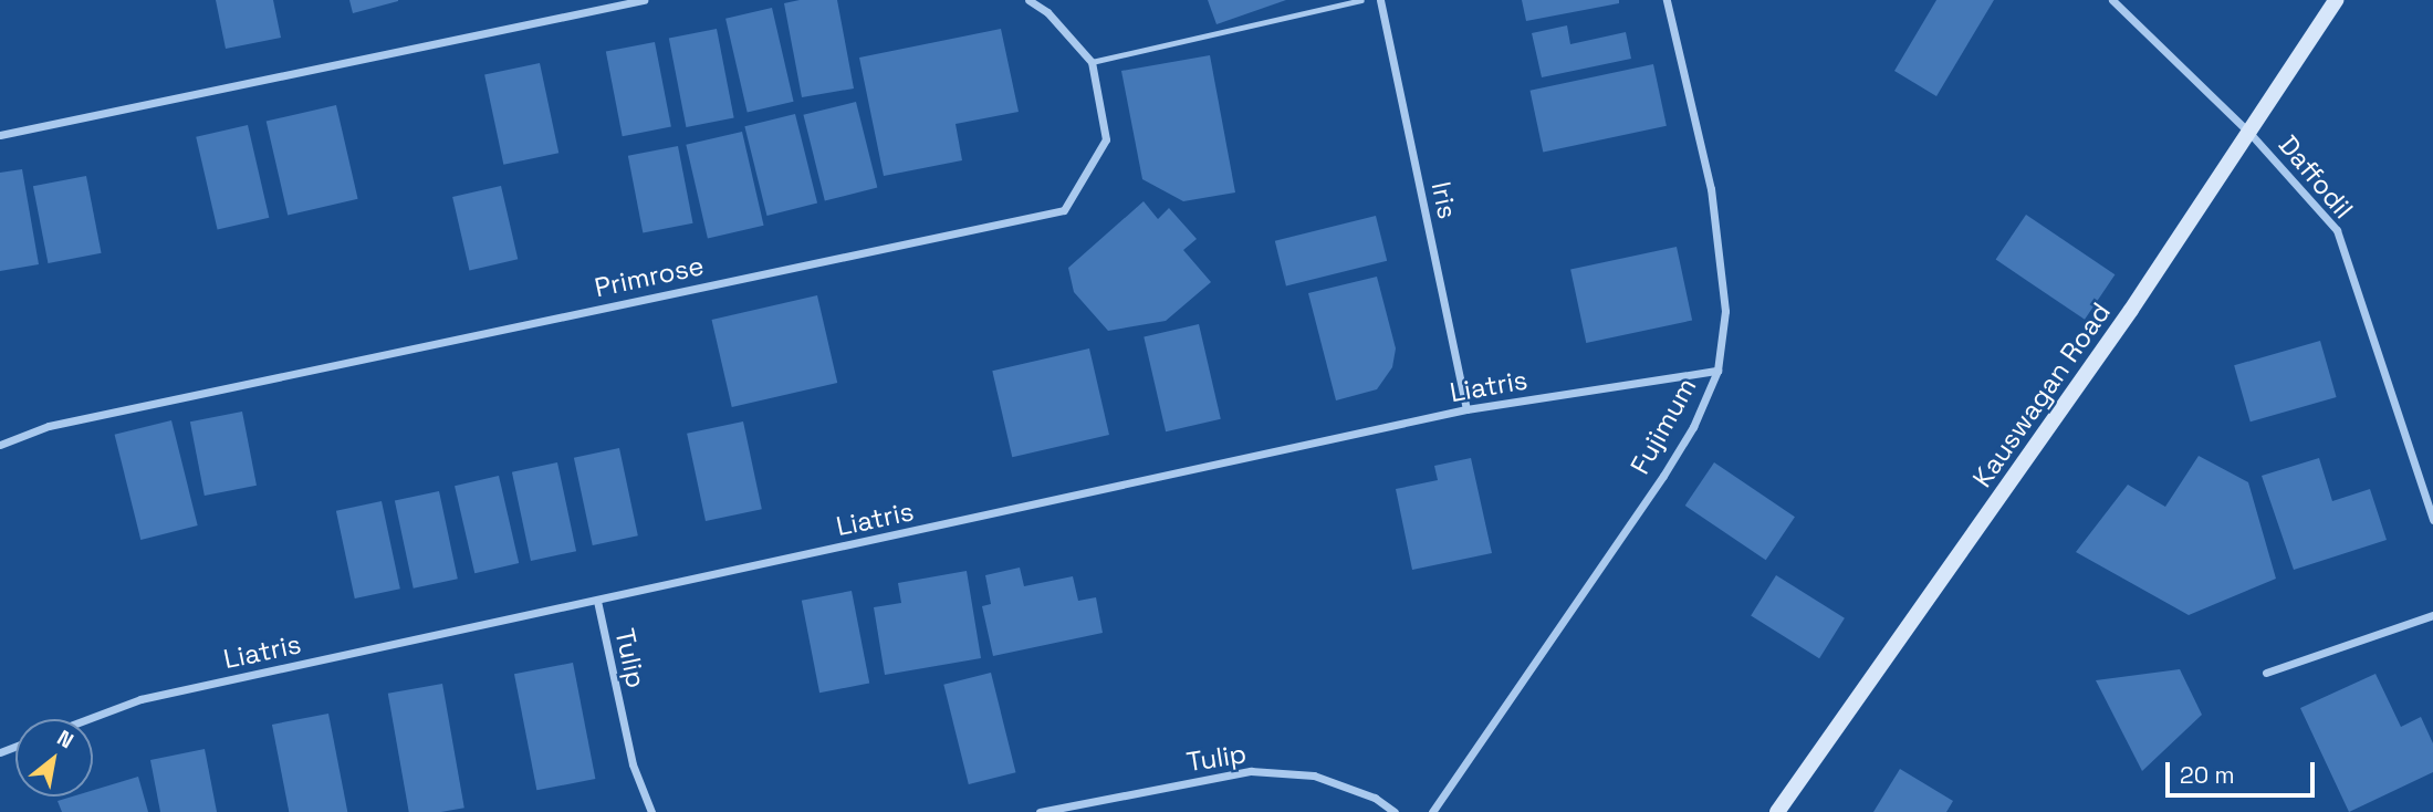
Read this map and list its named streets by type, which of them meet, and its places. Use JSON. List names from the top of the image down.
{
  "streets": {
    "street": [
      "Daffodil",
      "Iris",
      "Primrose",
      "Liatris",
      "Kauswagan Road",
      "Fujimum",
      "Tulip"
    ]
  },
  "crossings": [
    ["Daffodil", "Kauswagan Road"],
    ["Iris", "Liatris"],
    ["Liatris", "Fujimum"],
    ["Liatris", "Tulip"]
  ],
  "scale_bar": "20 m",
  "north": "top right"
}
